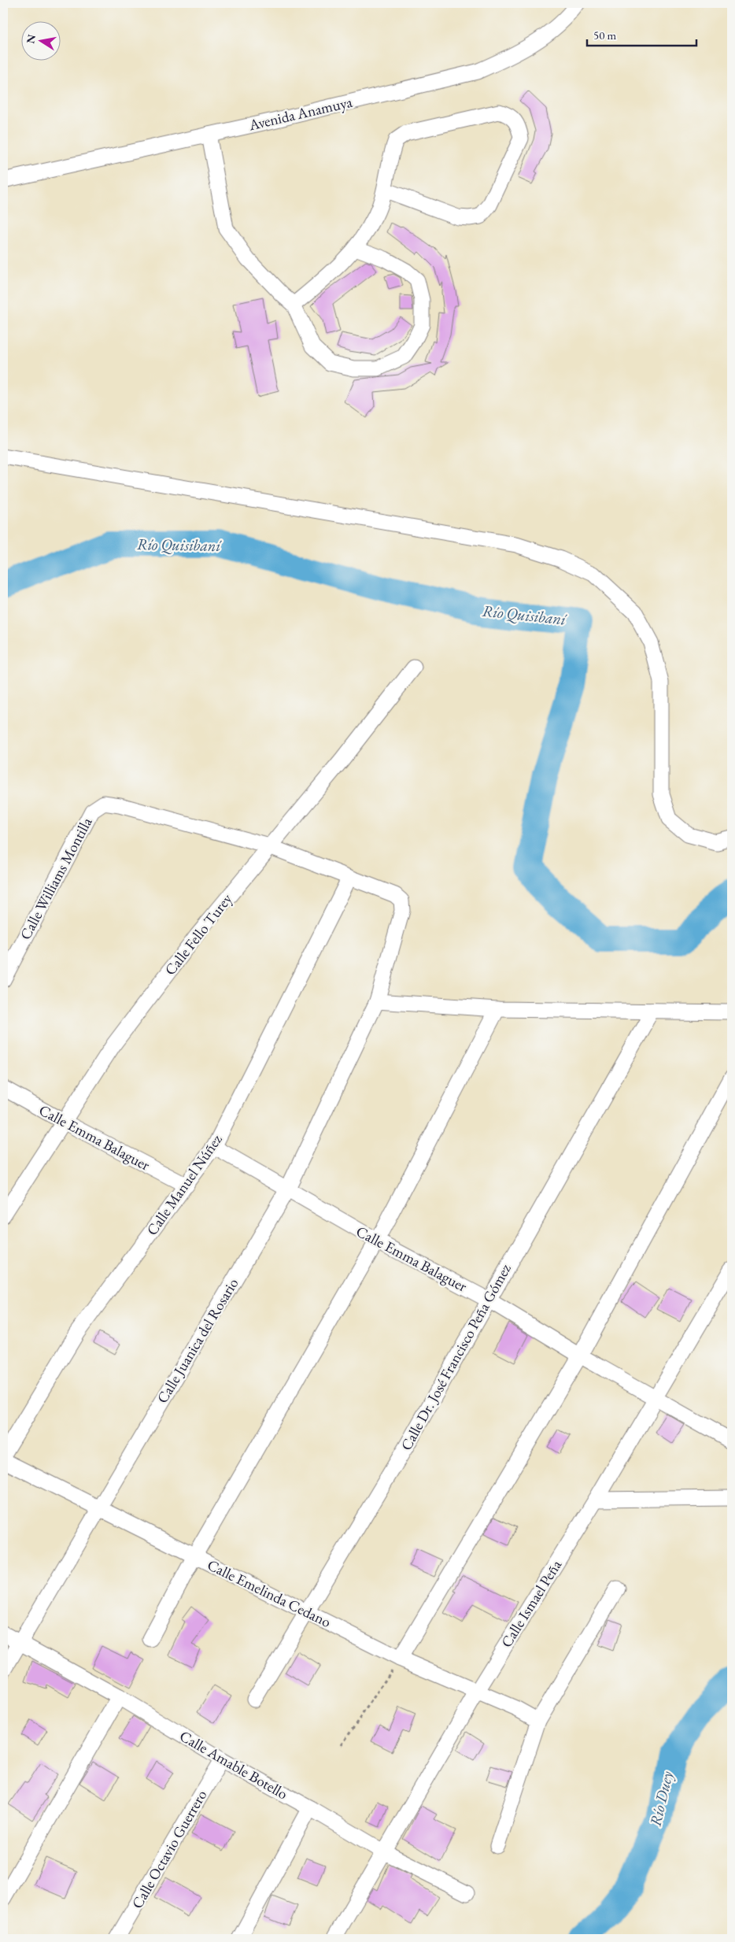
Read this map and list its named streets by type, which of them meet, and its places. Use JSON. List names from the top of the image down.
{
  "streets": {
    "street": [
      "Avenida Anamuya",
      "Calle Williams Montilla",
      "Calle Fello Turey",
      "Calle Emma Balaguer",
      "Calle Manuel Núñez",
      "Calle Juanica del Rosario",
      "Calle Dr. José Francisco Peña Gómez",
      "Calle Emelinda Cedano",
      "Calle Ismael Peña",
      "Calle Amable Botello",
      "Calle Octavio Guerrero"
    ]
  },
  "crossings": [
    ["Calle Williams Montilla", "Calle Fello Turey"],
    ["Calle Fello Turey", "Calle Emma Balaguer"],
    ["Calle Emma Balaguer", "Calle Manuel Núñez"],
    ["Calle Emma Balaguer", "Calle Juanica del Rosario"],
    ["Calle Emma Balaguer", "Calle Dr. José Francisco Peña Gómez"],
    ["Calle Emma Balaguer", "Calle Ismael Peña"],
    ["Calle Manuel Núñez", "Calle Juanica del Rosario"],
    ["Calle Juanica del Rosario", "Calle Emelinda Cedano"],
    ["Calle Juanica del Rosario", "Calle Amable Botello"],
    ["Calle Dr. José Francisco Peña Gómez", "Calle Emelinda Cedano"],
    ["Calle Emelinda Cedano", "Calle Ismael Peña"],
    ["Calle Ismael Peña", "Calle Amable Botello"],
    ["Calle Amable Botello", "Calle Octavio Guerrero"]
  ],
  "water": ["Río Quisibaní", "Río Duey"],
  "scale_bar": "50 m",
  "north": "left"
}
